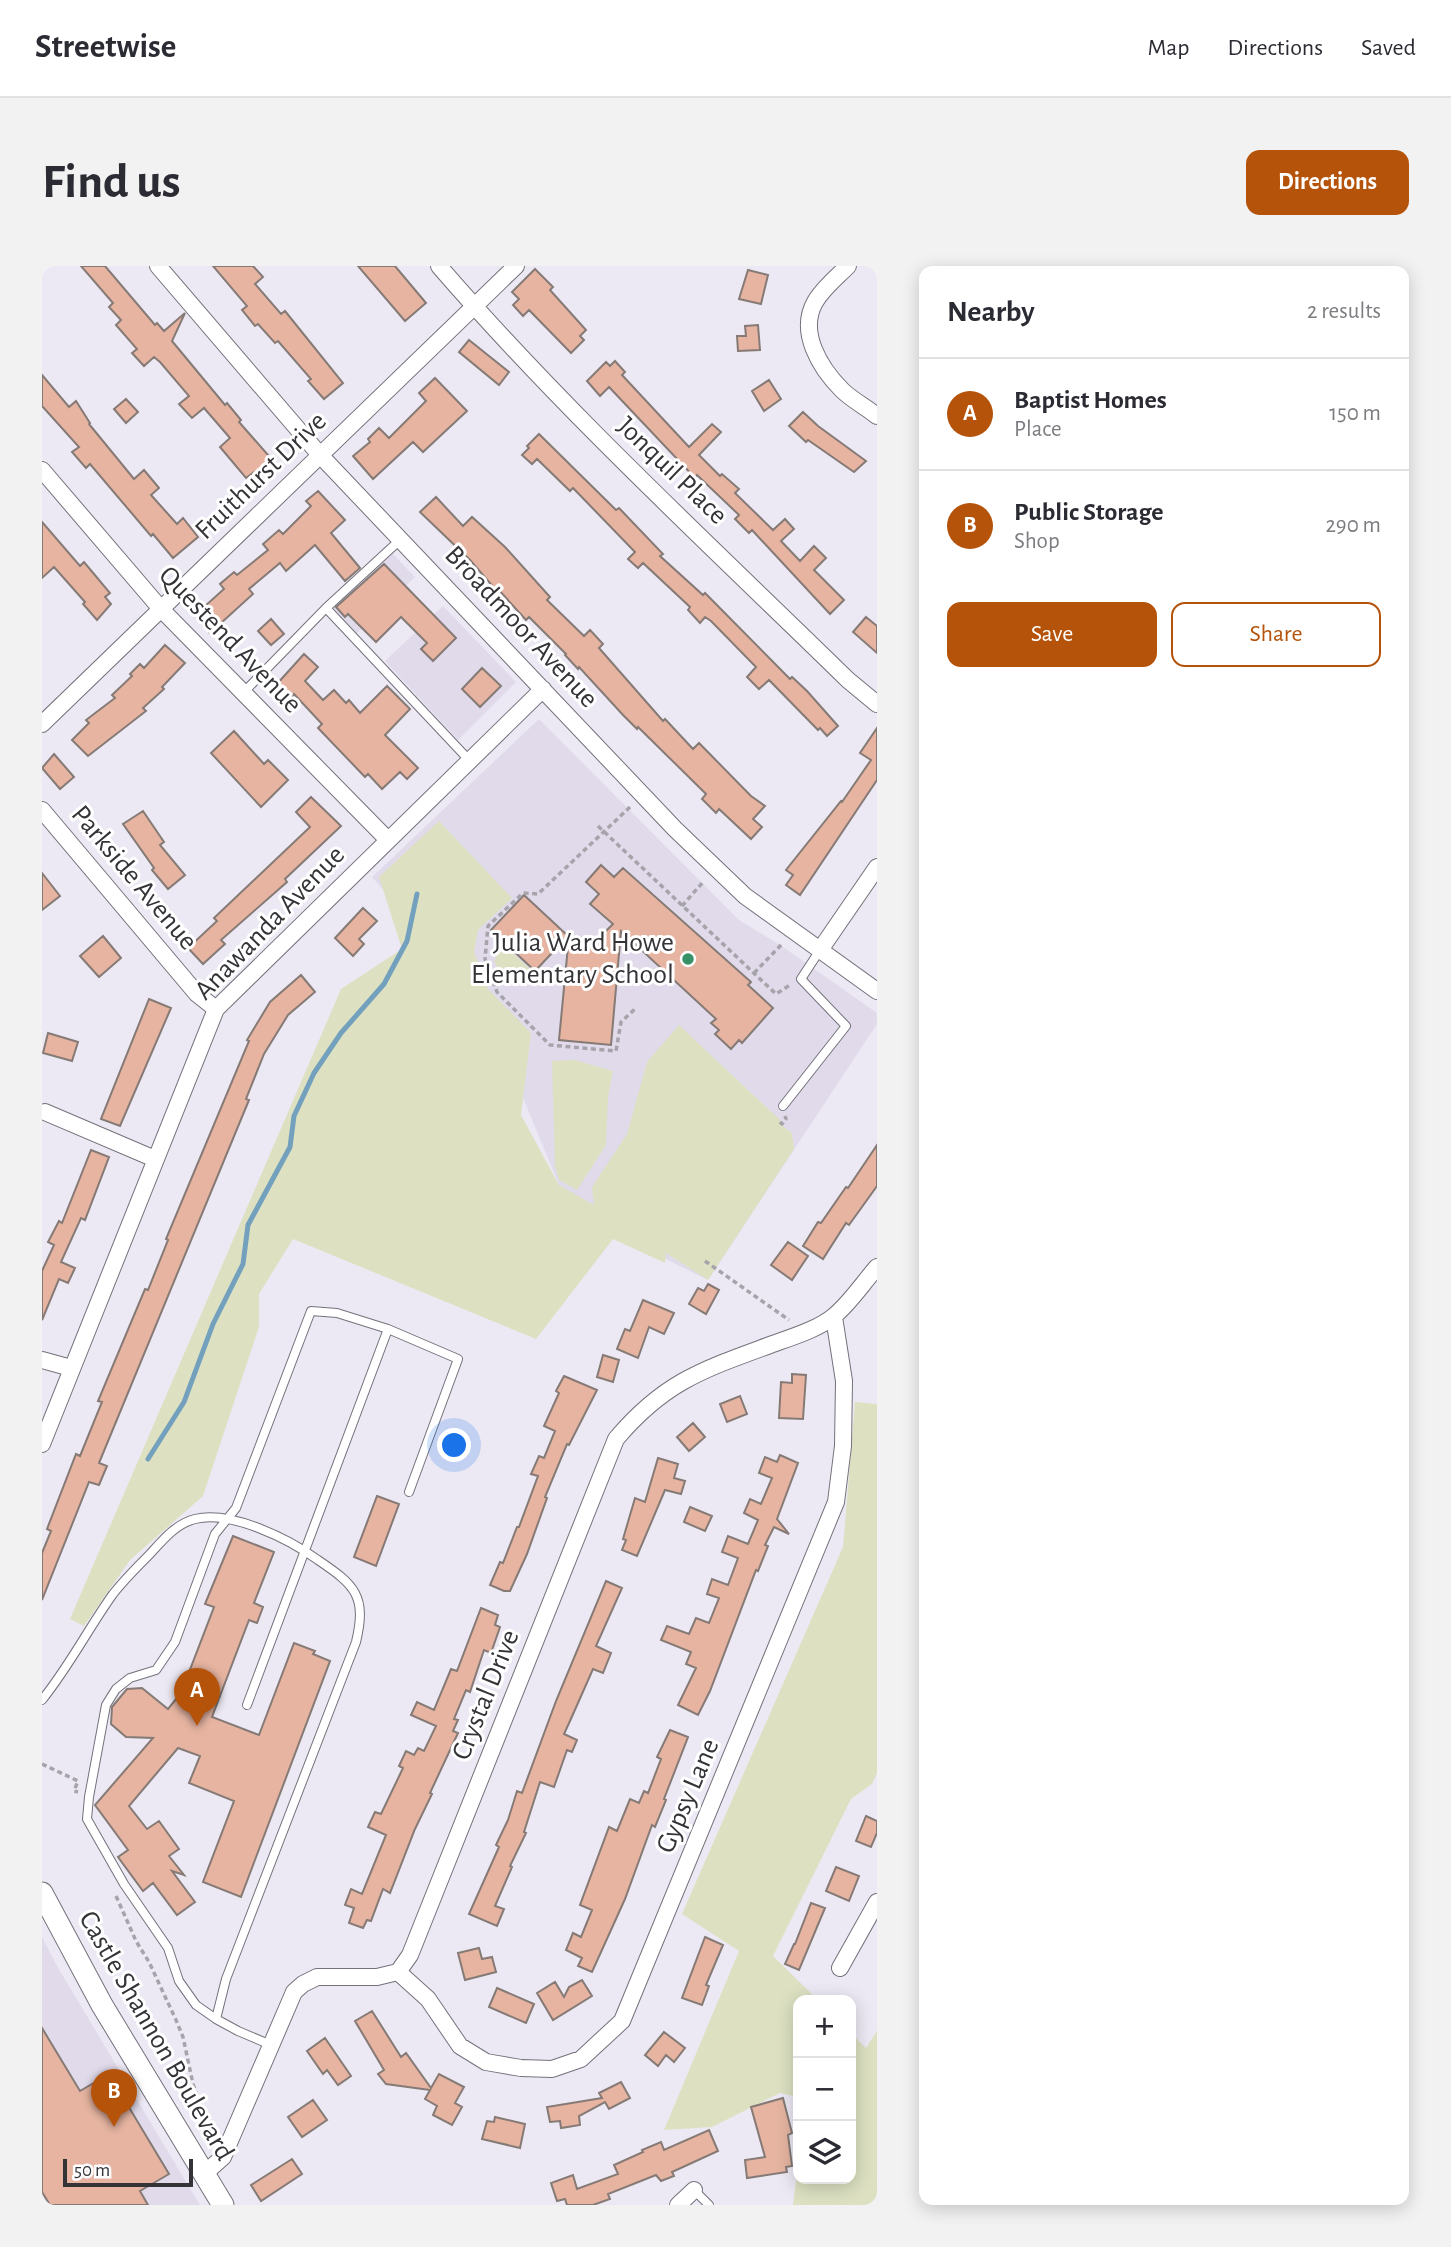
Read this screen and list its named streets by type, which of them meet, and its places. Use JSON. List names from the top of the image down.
{
  "streets": {
    "street": [
      "Jonquil Place",
      "Fruithurst Drive",
      "Broadmoor Avenue",
      "Questend Avenue",
      "Parkside Avenue",
      "Anawanda Avenue",
      "Crystal Drive",
      "Gypsy Lane",
      "Castle Shannon Boulevard"
    ]
  },
  "crossings": [
    ["Jonquil Place", "Fruithurst Drive"],
    ["Fruithurst Drive", "Broadmoor Avenue"],
    ["Fruithurst Drive", "Questend Avenue"],
    ["Broadmoor Avenue", "Anawanda Avenue"],
    ["Questend Avenue", "Anawanda Avenue"],
    ["Parkside Avenue", "Anawanda Avenue"],
    ["Crystal Drive", "Gypsy Lane"]
  ],
  "places": ["Julia Ward Howe Elementary School"],
  "scale_bar": "50 m",
  "page": {
    "header": "Streetwise",
    "nav": ["Map", "Directions", "Saved"],
    "buttons": [
      "Directions",
      ["Save", "Share"]
    ],
    "title": "Find us",
    "heading": ["Nearby", "2 results"],
    "list": [
      {
        "mark": "A",
        "name": "Baptist Homes",
        "note": "Place",
        "value": "150 m"
      },
      {
        "mark": "B",
        "name": "Public Storage",
        "note": "Shop",
        "value": "290 m"
      }
    ],
    "pins": ["A", "B"],
    "map_buttons": ["+", "−"],
    "scale": "50 m"
  }
}
